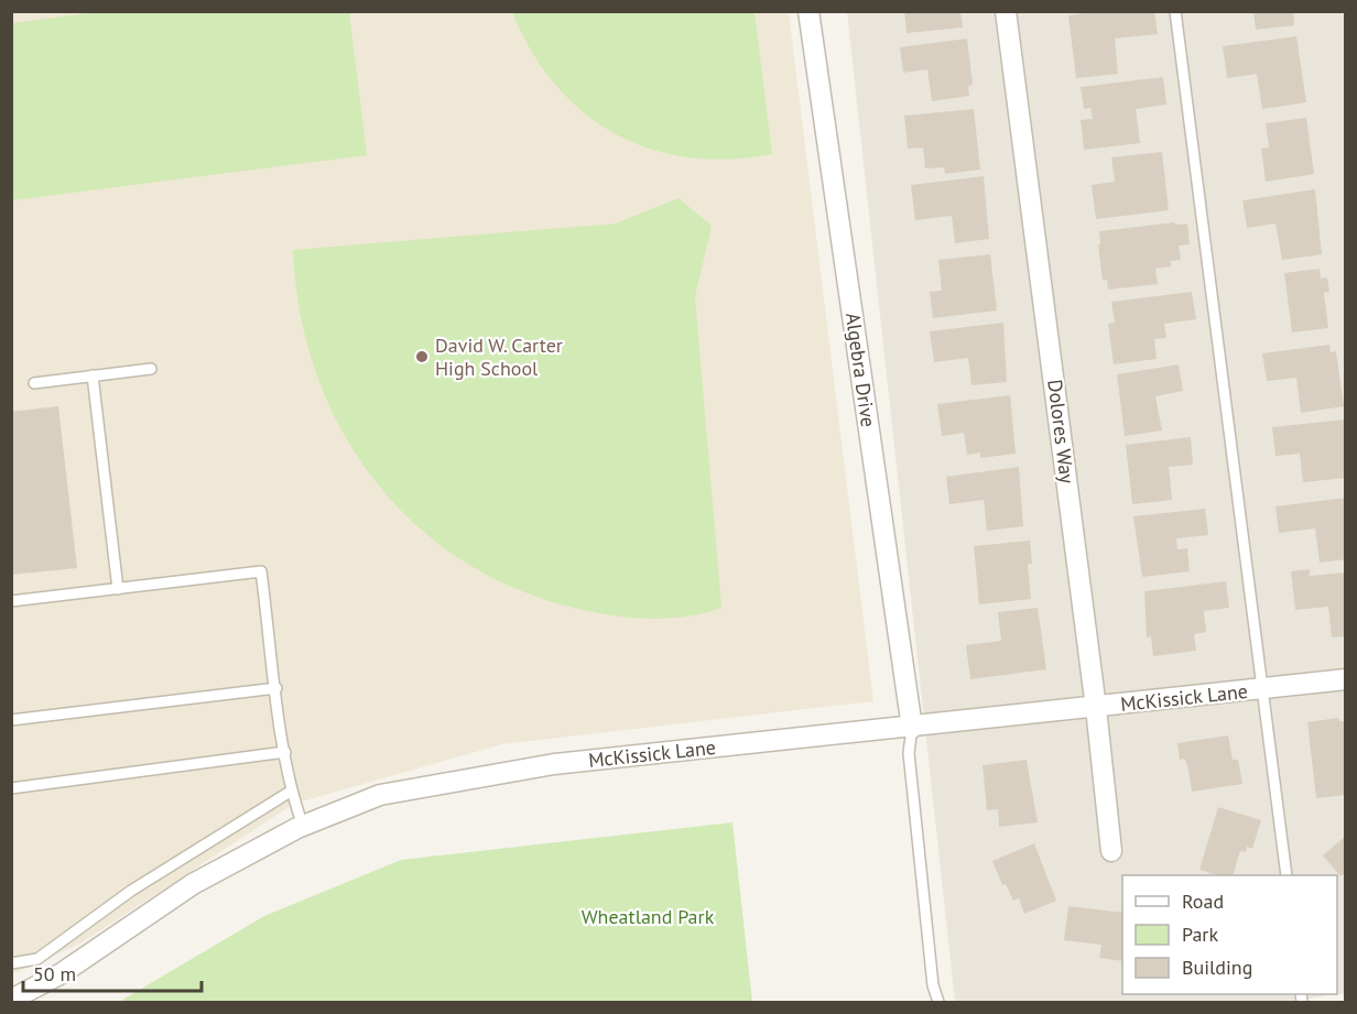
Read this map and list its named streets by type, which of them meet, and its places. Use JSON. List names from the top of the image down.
{
  "streets": {
    "street": ["Algebra Drive", "Dolores Way", "McKissick Lane"]
  },
  "crossings": [
    ["Algebra Drive", "McKissick Lane"],
    ["Dolores Way", "McKissick Lane"]
  ],
  "parks": ["Wheatland Park"],
  "places": ["David W. Carter High School"],
  "legend": ["Road", "Park", "Building"],
  "scale_bar": "50 m"
}
